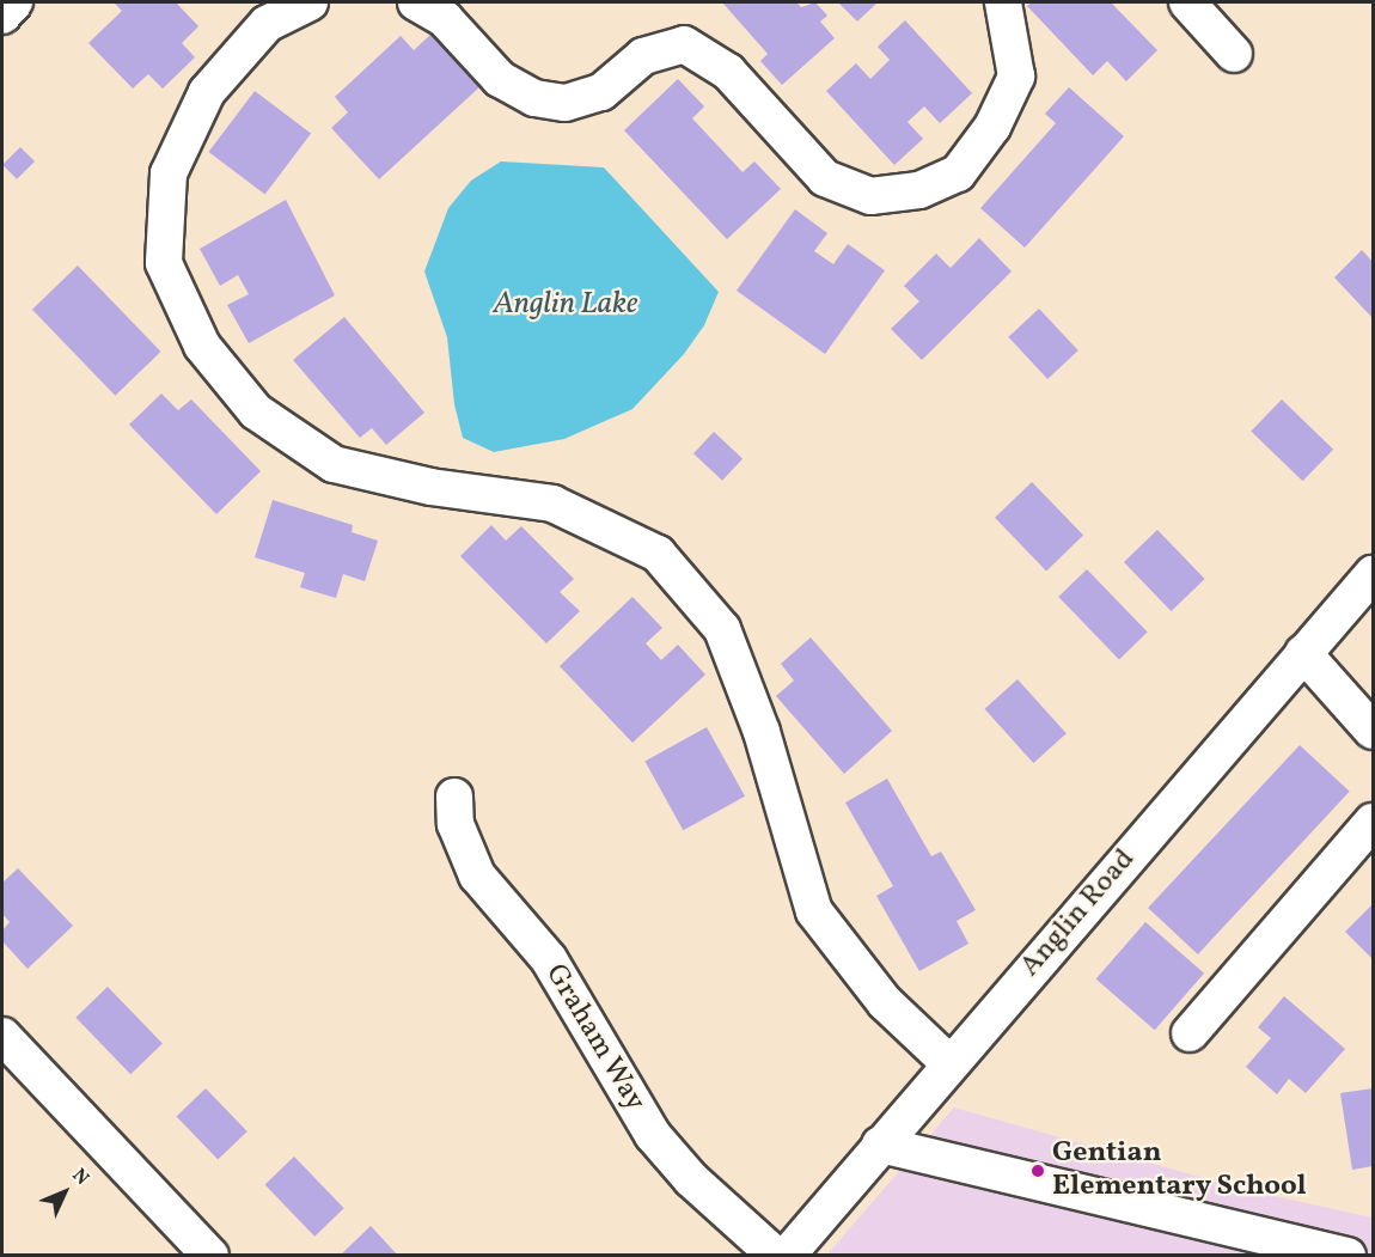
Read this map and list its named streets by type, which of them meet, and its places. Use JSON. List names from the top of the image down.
{
  "streets": {
    "street": ["Anglin Road", "Graham Way"]
  },
  "water": ["Anglin Lake"],
  "places": ["Gentian Elementary School"],
  "north": "top right"
}
